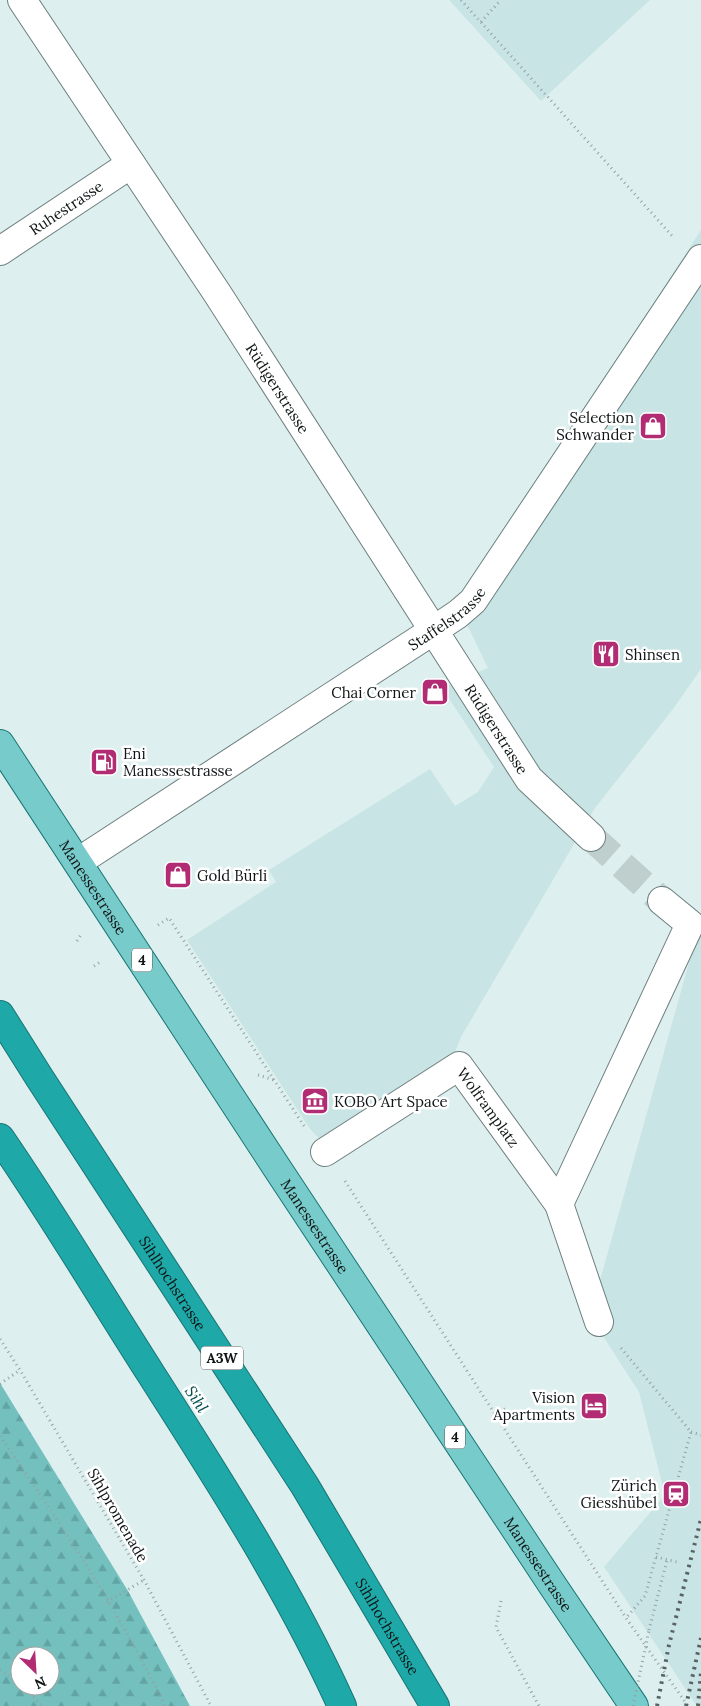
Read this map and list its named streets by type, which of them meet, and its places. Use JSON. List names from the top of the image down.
{
  "streets": {
    "highway": ["Sihlhochstrasse", "A3W"],
    "main road": ["Manessestrasse", "4"],
    "street": [
      "Ruhestrasse",
      "Rüdigerstrasse",
      "Staffelstrasse",
      "Wolframplatz"
    ],
    "path": ["Sihlpromenade"]
  },
  "crossings": [
    ["Ruhestrasse", "Rüdigerstrasse"],
    ["Rüdigerstrasse", "Staffelstrasse"],
    ["Staffelstrasse", "Manessestrasse"]
  ],
  "water": ["Sihl"],
  "places": {
    "shop": ["Selection Schwander", "Chai Corner", "Gold Bürli"],
    "restaurant": ["Shinsen"],
    "fuel station": ["Eni Manessestrasse"],
    "museum": ["KOBO Art Space"],
    "hotel": ["Vision Apartments"],
    "station": ["Zürich Giesshübel"]
  },
  "north": "bottom right"
}
